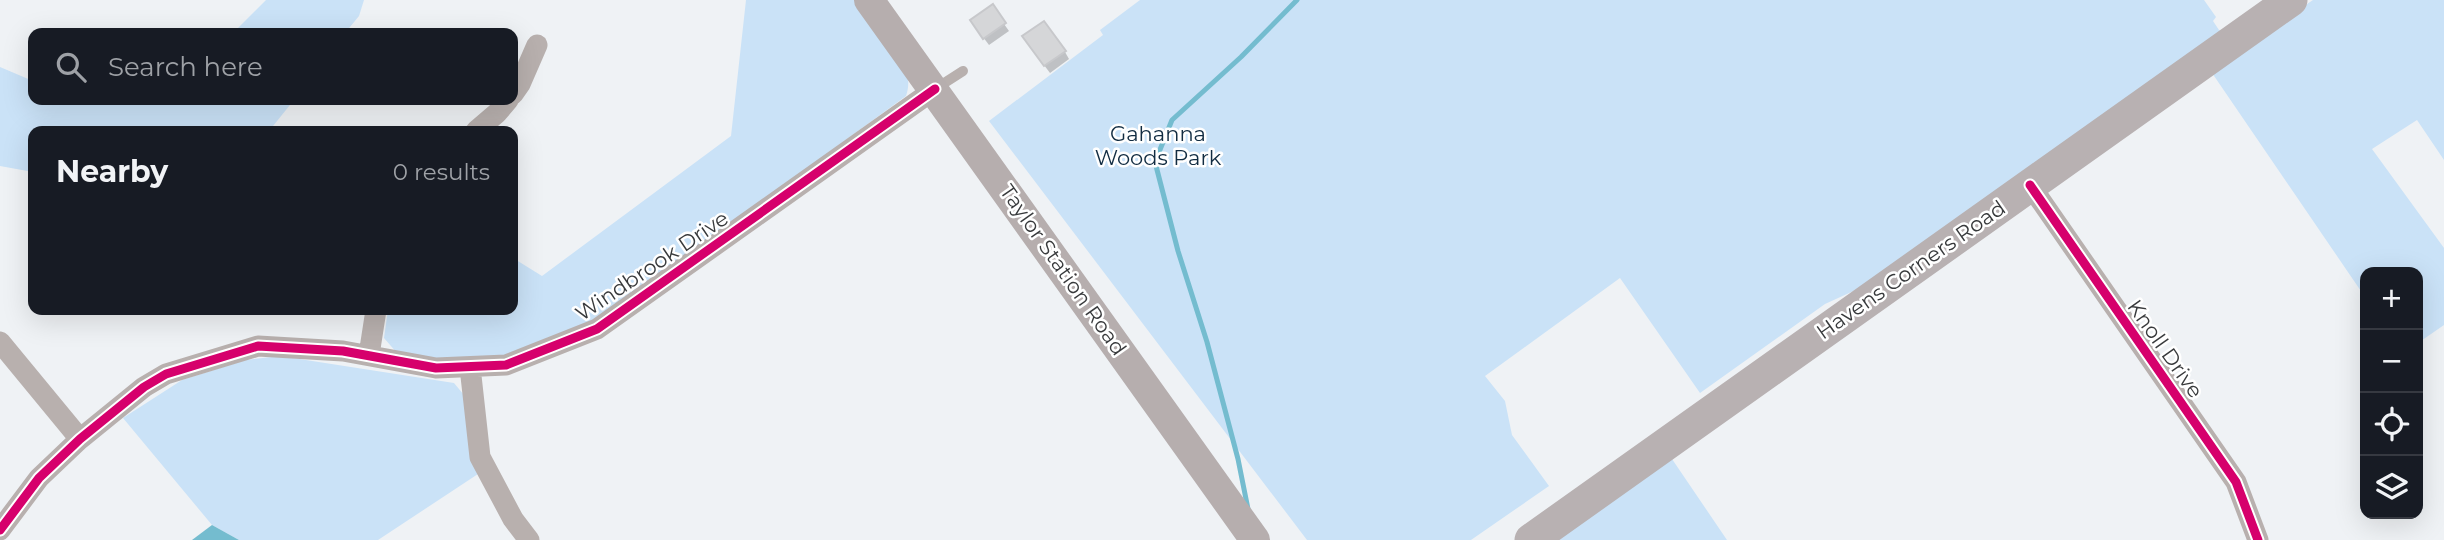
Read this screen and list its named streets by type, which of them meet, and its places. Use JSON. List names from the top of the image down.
{
  "streets": {
    "main road": ["Taylor Station Road", "Havens Corners Road"],
    "street": ["Windbrook Drive", "Knoll Drive"]
  },
  "crossings": [
    ["Windbrook Drive", "Taylor Station Road"],
    ["Havens Corners Road", "Knoll Drive"]
  ],
  "parks": ["Gahanna Woods Park"],
  "page": {
    "search": "Search here",
    "heading": ["Nearby", "0 results"],
    "map_buttons": ["+", "−"]
  }
}
